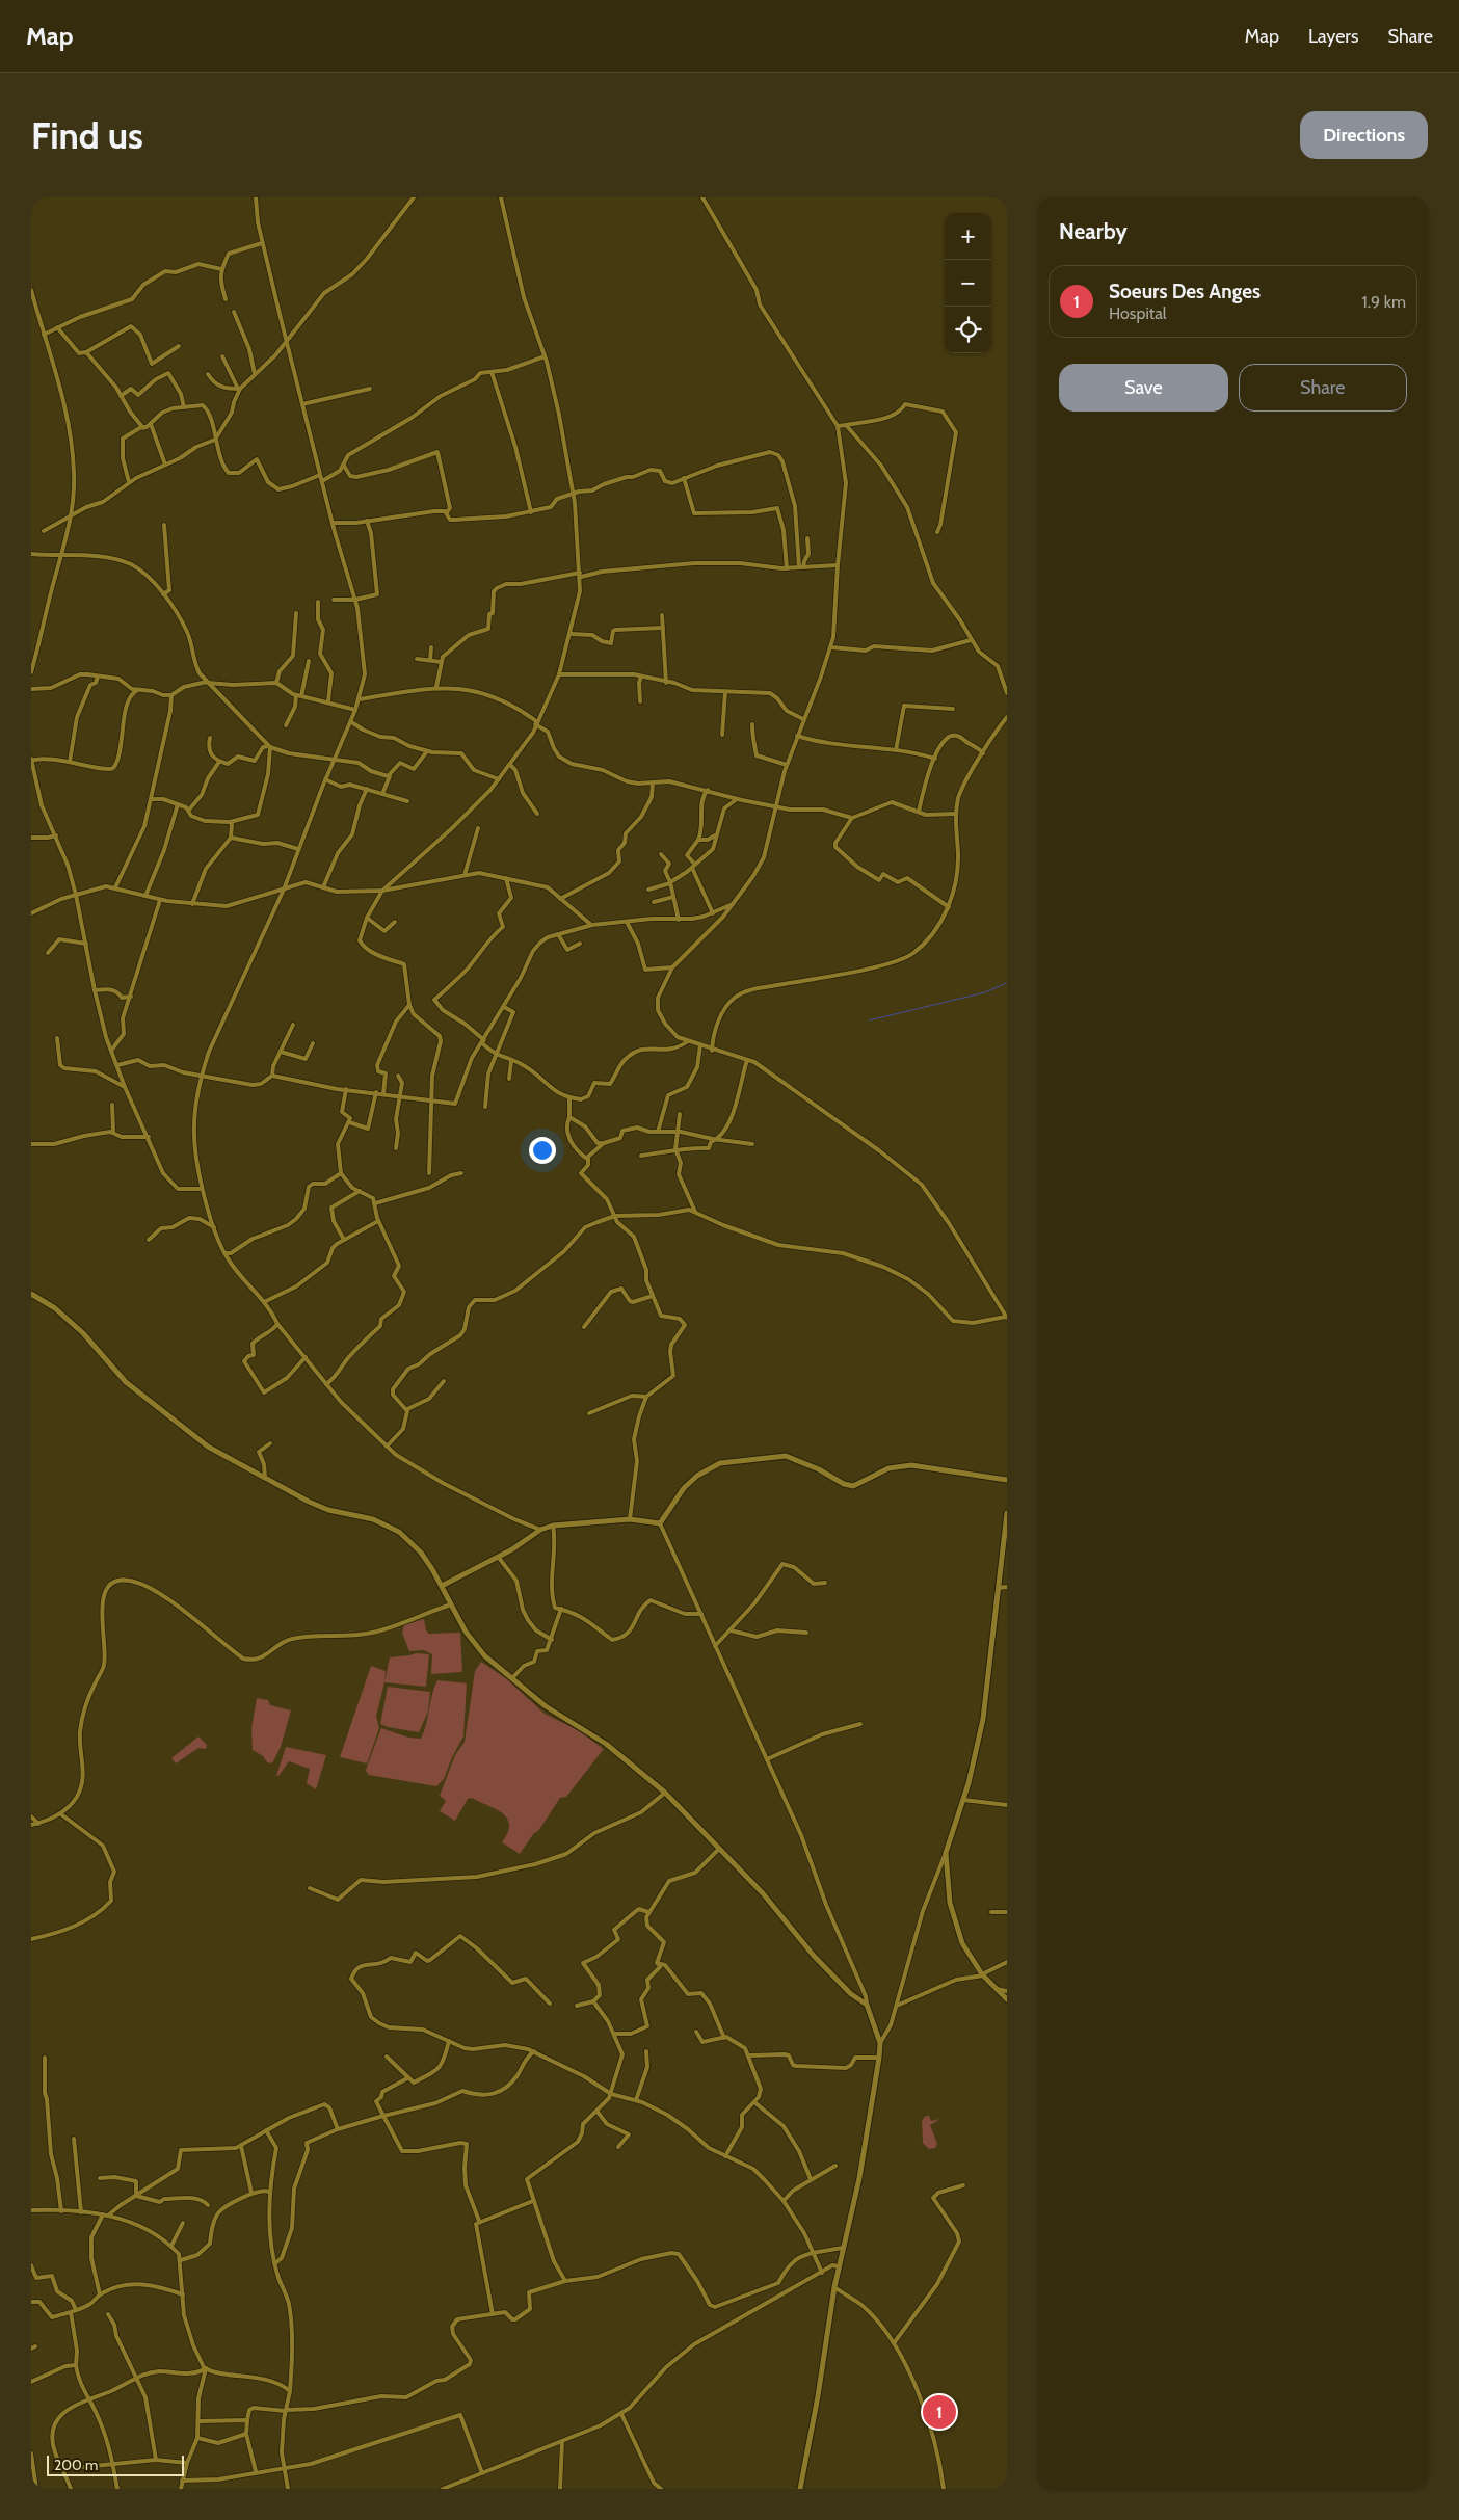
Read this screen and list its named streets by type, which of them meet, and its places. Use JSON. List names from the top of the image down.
{
  "scale_bar": "200 m",
  "page": {
    "header": "Map",
    "nav": ["Map", "Layers", "Share"],
    "buttons": [
      "Directions",
      ["Save", "Share"]
    ],
    "title": "Find us",
    "heading": "Nearby",
    "map_buttons": ["+", "−"],
    "list": [
      {
        "mark": "1",
        "name": "Soeurs Des Anges",
        "note": "Hospital",
        "value": "1.9 km"
      }
    ],
    "pins": "1",
    "scale": "200 m"
  }
}
